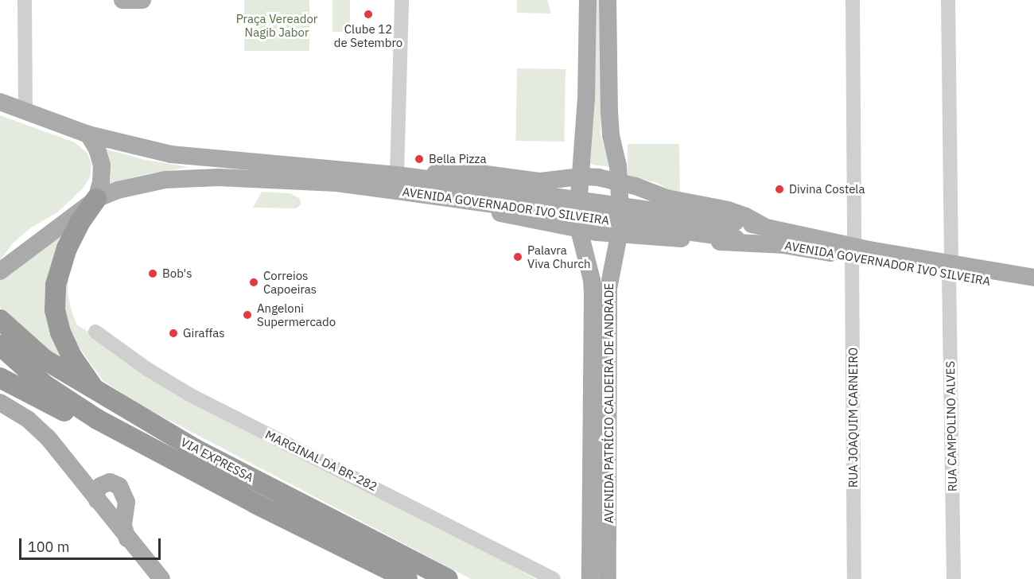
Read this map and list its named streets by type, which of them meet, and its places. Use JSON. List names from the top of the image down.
{
  "streets": {
    "highway": ["VIA EXPRESSA"],
    "main road": ["AVENIDA GOVERNADOR IVO SILVEIRA", "AVENIDA PATRÍCIO CALDEIRA DE ANDRADE"],
    "street": ["RUA JOAQUIM CARNEIRO", "RUA CAMPOLINO ALVES", "MARGINAL DA BR-282"]
  },
  "crossings": [
    ["AVENIDA GOVERNADOR IVO SILVEIRA", "RUA JOAQUIM CARNEIRO"],
    ["AVENIDA GOVERNADOR IVO SILVEIRA", "RUA CAMPOLINO ALVES"]
  ],
  "parks": ["Praça Vereador Nagib Jabor"],
  "places": [
    "Clube 12 de Setembro",
    "Bella Pizza",
    "Divina Costela",
    "Palavra Viva Church",
    "Bob's",
    "Correios Capoeiras",
    "Angeloni Supermercado",
    "Giraffas"
  ],
  "scale_bar": "100 m"
}
